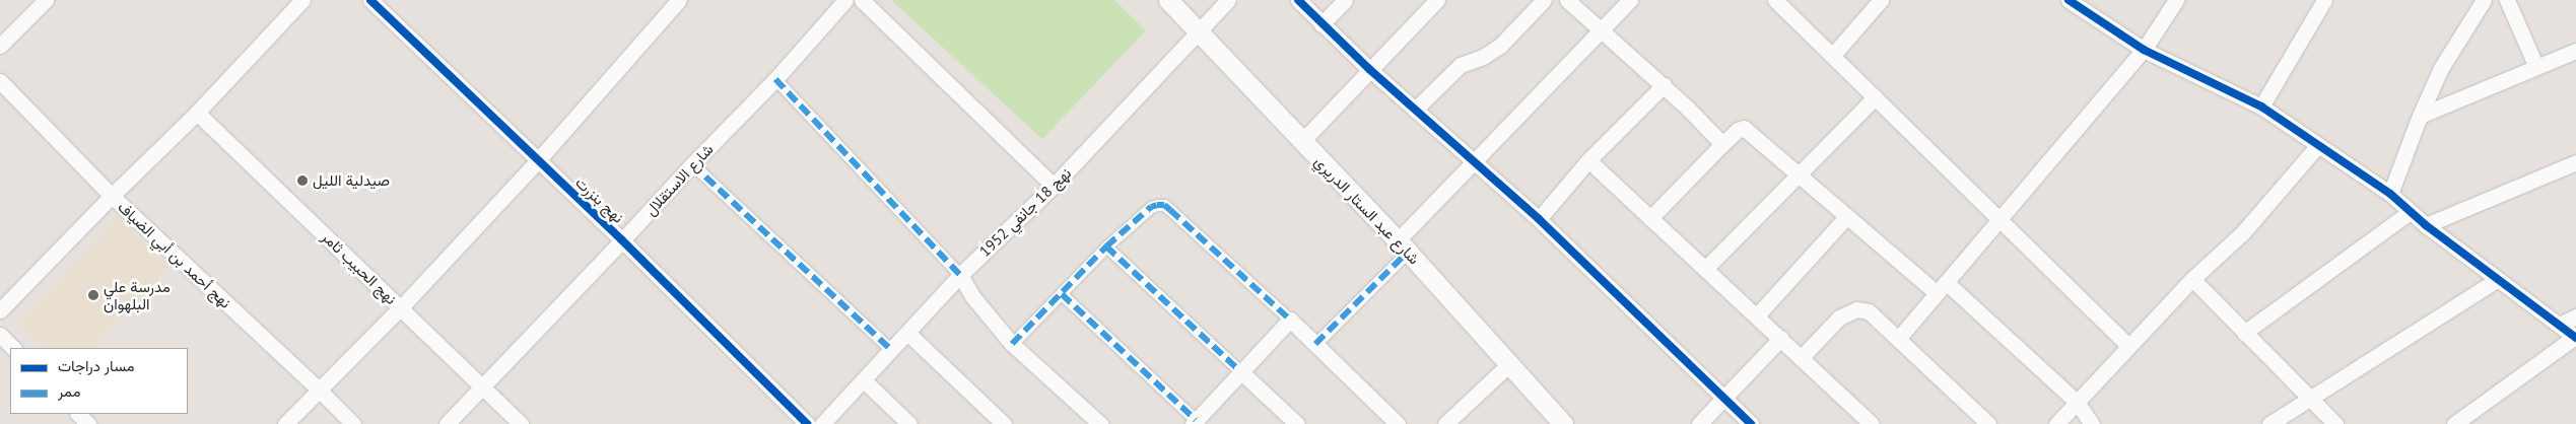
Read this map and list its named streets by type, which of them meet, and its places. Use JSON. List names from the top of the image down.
{
  "streets": {
    "street": [
      "شارع الاستقلال",
      "نهج بنزرت",
      "شارع عبد الستار الدريري",
      "نهج 18 جانفي 1952",
      "نهج أحمد بن أبي الضياف",
      "نهج الحبيب ثامر"
    ]
  },
  "crossings": [
    ["شارع الاستقلال", "نهج بنزرت"],
    ["شارع الاستقلال", "نهج الحبيب ثامر"],
    ["شارع عبد الستار الدريري", "نهج 18 جانفي 1952"]
  ],
  "places": ["صيدلية الليل", "مدرسة علي البلهوان"],
  "legend": ["مسار دراجات", "ممر"]
}
